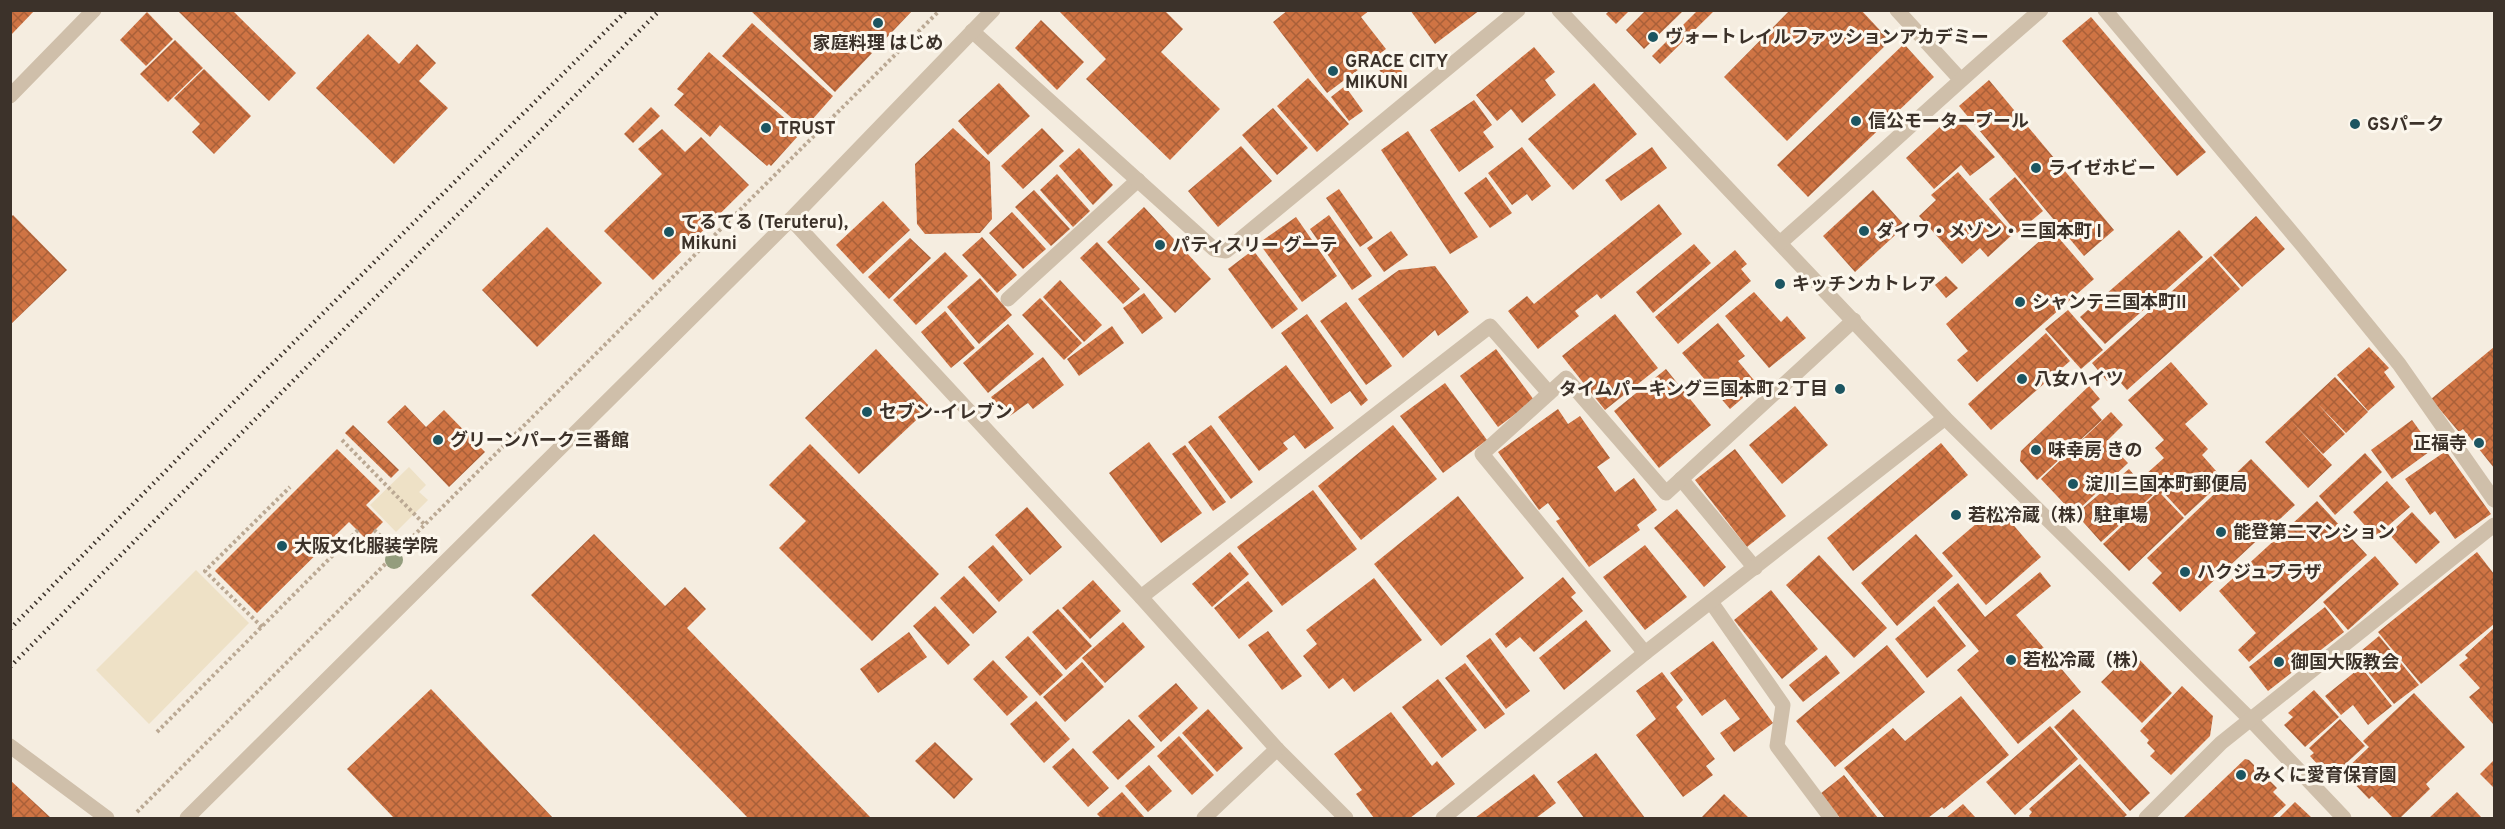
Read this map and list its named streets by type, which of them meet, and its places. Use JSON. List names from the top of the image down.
{
  "places": [
    "家庭料理 はじめ",
    "ヴォートレイルファッションアカデミー",
    "GRACE CITY MIKUNI",
    "信公モータープール",
    "GSパーク",
    "TRUST",
    "ライゼホビー",
    "ダイワ・メゾン・三国本町 I",
    "てるてる (Teruteru), Mikuni",
    "パティスリー グーテ",
    "キッチンカトレア",
    "シャンテ三国本町II",
    "八女ハイツ",
    "タイムパーキング三国本町２丁目",
    "セブン-イレブン",
    "グリーンパーク三番館",
    "正福寺",
    "味幸房 きの",
    "淀川三国本町郵便局",
    "若松冷蔵（株）駐車場",
    "能登第二マンション",
    "大阪文化服装学院",
    "ハクジュプラザ",
    "若松冷蔵（株）",
    "御国大阪教会",
    "みくに愛育保育園"
  ]
}
